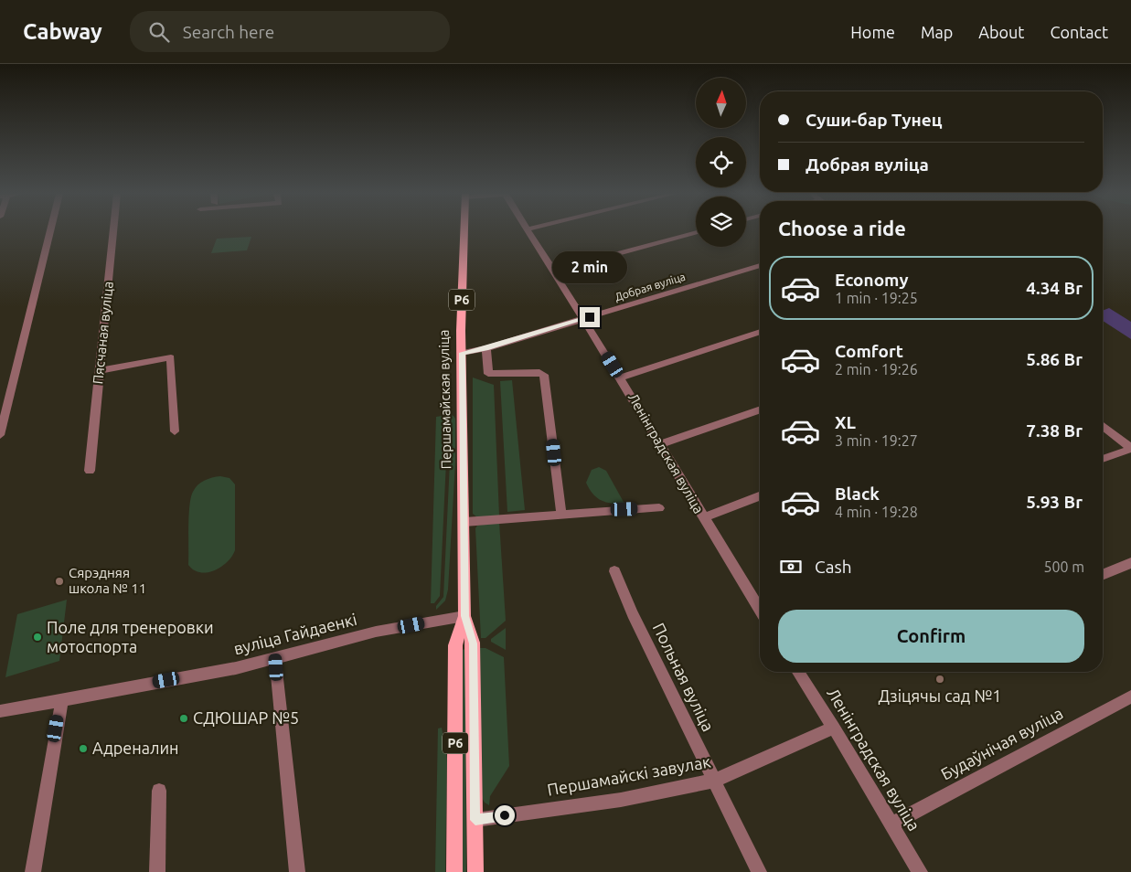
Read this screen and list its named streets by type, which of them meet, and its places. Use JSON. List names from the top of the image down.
{
  "streets": {
    "main road": ["Р6", "Першамайская вуліца"],
    "street": [
      "Добрая вуліца",
      "Пясчаная вуліца",
      "Ленінградская вуліца",
      "вуліца Гайдаенкі",
      "Польная вуліца",
      "Будаўнічая вуліца",
      "Першамайскі завулак"
    ]
  },
  "crossings": [
    ["Добрая вуліца", "Першамайская вуліца"],
    ["Добрая вуліца", "Ленінградская вуліца"],
    ["Першамайская вуліца", "вуліца Гайдаенкі"],
    ["Першамайская вуліца", "Першамайскі завулак"],
    ["Ленінградская вуліца", "Будаўнічая вуліца"],
    ["Ленінградская вуліца", "Першамайскі завулак"],
    ["Польная вуліца", "Першамайскі завулак"]
  ],
  "places": [
    "Сярэдняя школа № 11",
    "Поле для тренеровки мотоспорта",
    "Дзіцячы сад №1",
    "СДЮШАР №5",
    "Адреналин"
  ],
  "north": "top",
  "page": {
    "header": "Cabway",
    "search": "Search here",
    "nav": [
      "Home",
      "Map",
      "About",
      "Contact"
    ],
    "banner": ["Суши-бар Тунец", "Добрая вуліца"],
    "heading": "Choose a ride",
    "bubble": "2 min",
    "list": [
      {
        "name": "Economy",
        "note": "1 min · 19:25",
        "value": "4.34 Br"
      },
      {
        "name": "Comfort",
        "note": "2 min · 19:26",
        "value": "5.86 Br"
      },
      {
        "name": "XL",
        "note": "3 min · 19:27",
        "value": "7.38 Br"
      },
      {
        "name": "Black",
        "note": "4 min · 19:28",
        "value": "5.93 Br"
      }
    ],
    "pay": ["Cash", "500 m"],
    "buttons": "Confirm"
  }
}
